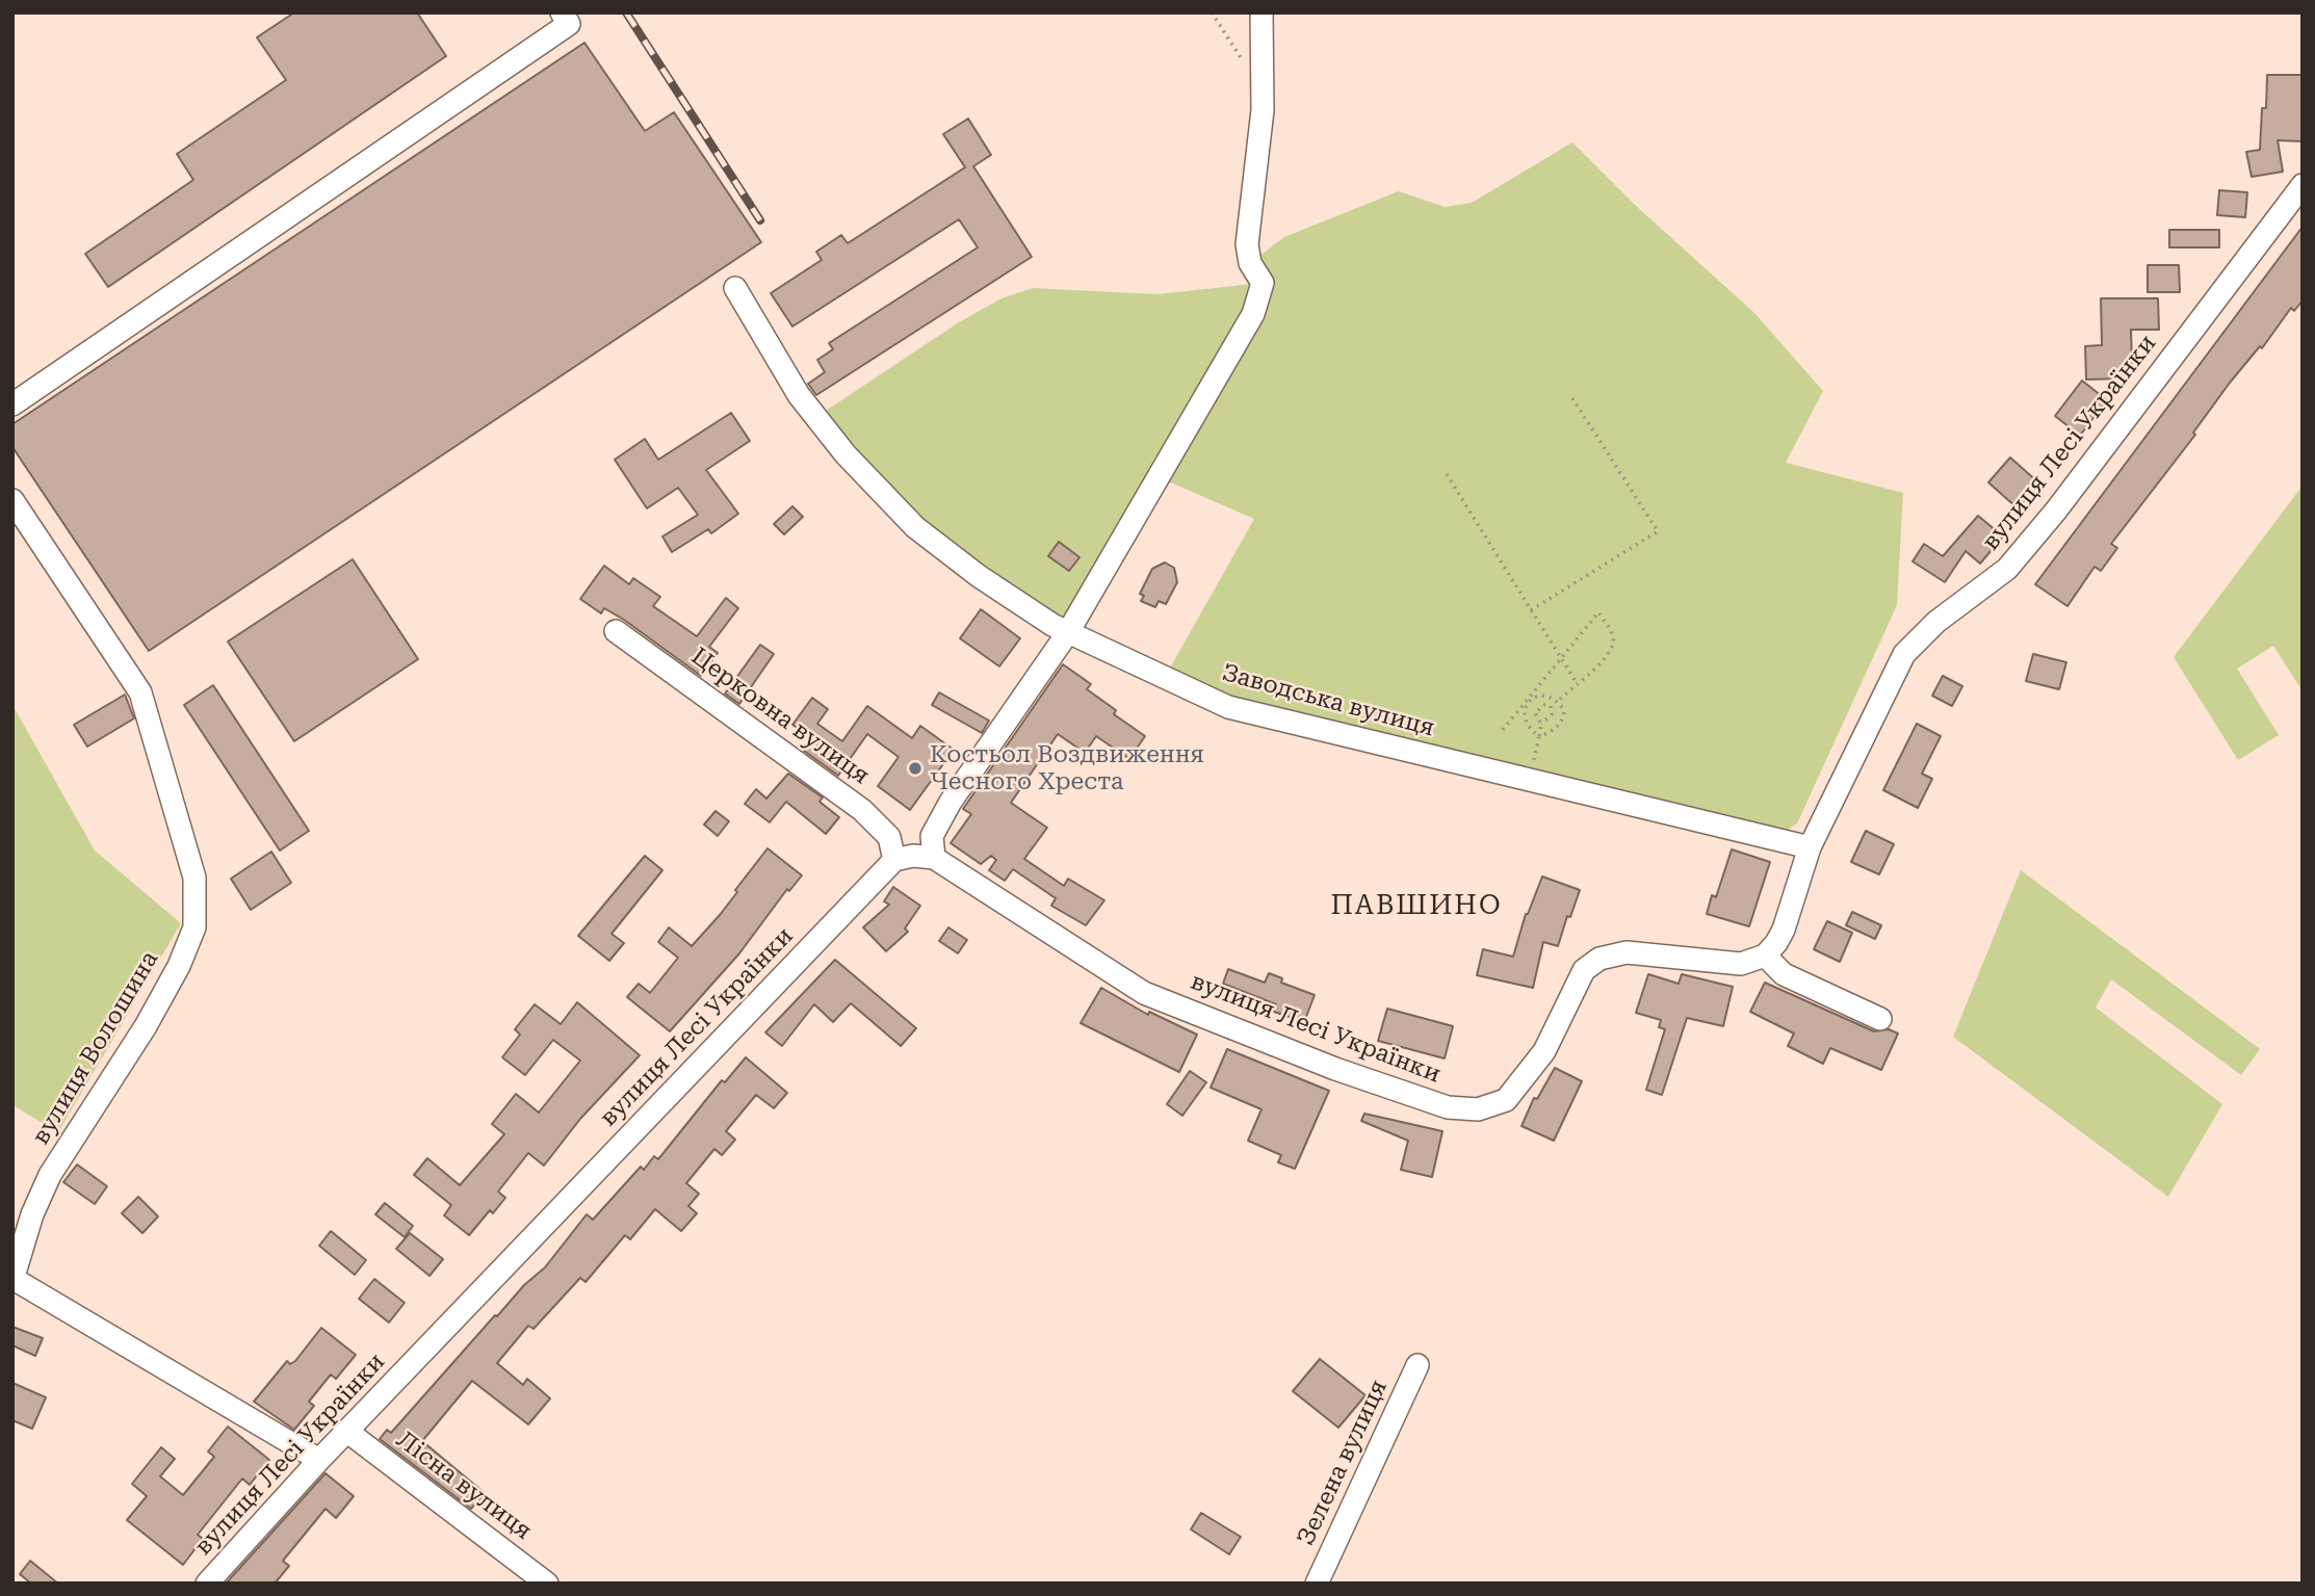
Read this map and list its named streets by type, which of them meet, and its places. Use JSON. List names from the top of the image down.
{
  "streets": {
    "street": [
      "вулиця Лесі Українки",
      "Заводська вулиця",
      "Церковна вулиця",
      "вулиця Волошина",
      "Зелена вулиця",
      "Лісна вулиця"
    ]
  },
  "crossings": [
    ["вулиця Лесі Українки", "Заводська вулиця"],
    ["вулиця Лесі Українки", "Церковна вулиця"],
    ["вулиця Лесі Українки", "Лісна вулиця"]
  ],
  "districts": ["ПАВШИНО"],
  "places": ["Костьол Воздвиження Чесного Хреста"]
}
